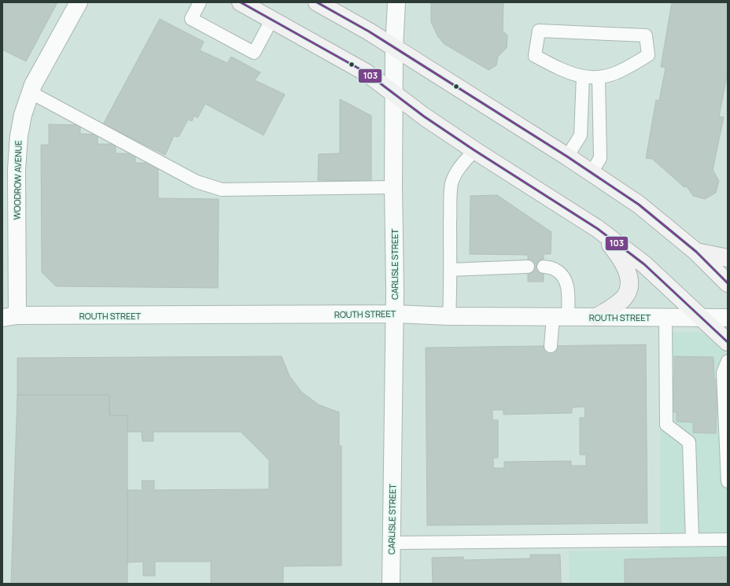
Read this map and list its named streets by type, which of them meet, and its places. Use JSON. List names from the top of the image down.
{
  "streets": {
    "street": ["WOODROW AVENUE", "CARLISLE STREET", "ROUTH STREET"]
  },
  "crossings": [
    ["WOODROW AVENUE", "ROUTH STREET"],
    ["CARLISLE STREET", "ROUTH STREET"]
  ],
  "lines": ["transit line 103"]
}
